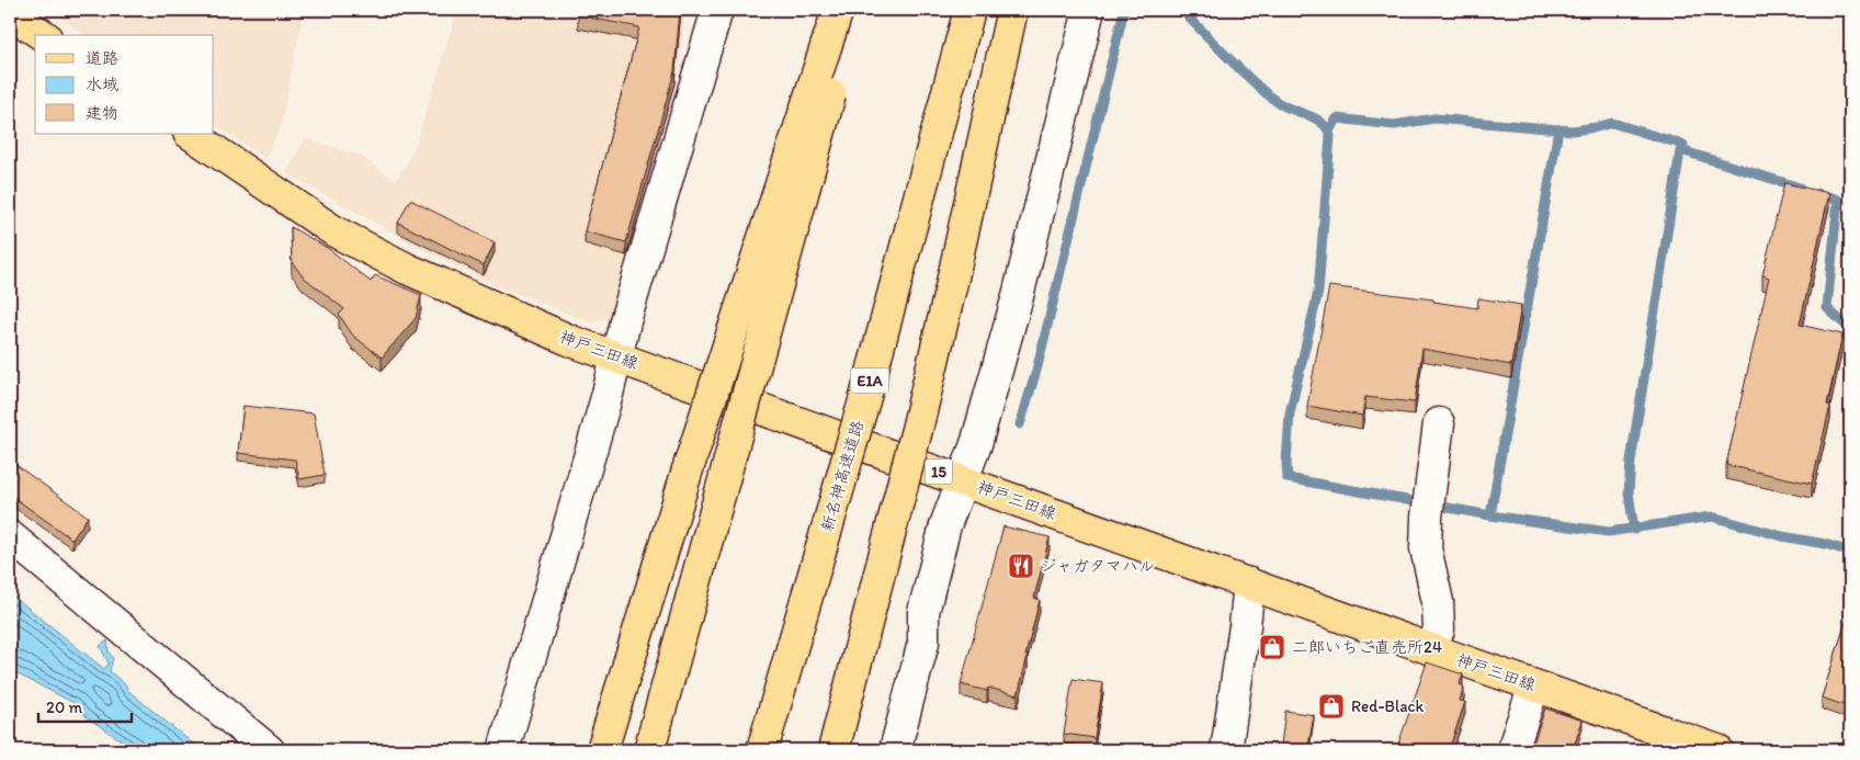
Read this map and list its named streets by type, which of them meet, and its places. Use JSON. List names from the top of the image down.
{
  "streets": {
    "main road": [
      "神戸三田線",
      "E1A",
      "15",
      "新名神高速道路"
    ]
  },
  "places": {
    "restaurant": ["ジャガタマハル"],
    "shop": ["二郎いちご直売所24", "Red-Black"]
  },
  "legend": ["道路", "水域", "建物"],
  "scale_bar": "20 m"
}
